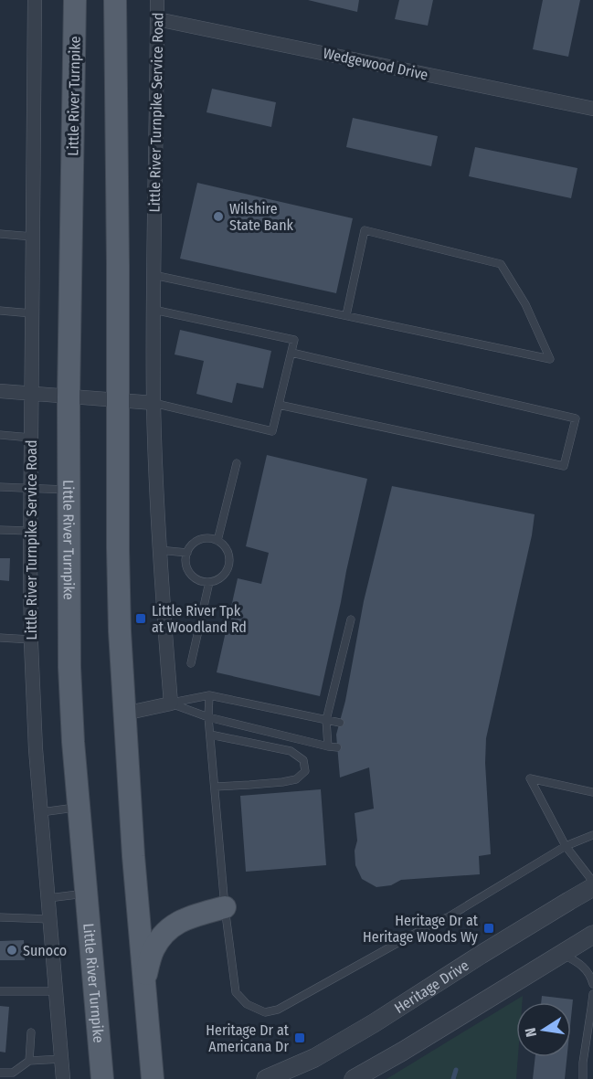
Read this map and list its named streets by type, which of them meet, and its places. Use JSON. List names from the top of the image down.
{
  "streets": {
    "main road": ["Little River Turnpike"],
    "street": ["Wedgewood Drive", "Little River Turnpike Service Road", "Heritage Drive"]
  },
  "crossings": [
    ["Wedgewood Drive", "Little River Turnpike Service Road"]
  ],
  "places": {
    "other": ["Wilshire State Bank", "Sunoco"],
    "transit": ["Little River Tpk at Woodland Rd", "Heritage Dr at Heritage Woods Wy", "Heritage Dr at Americana Dr"]
  },
  "north": "left"
}
